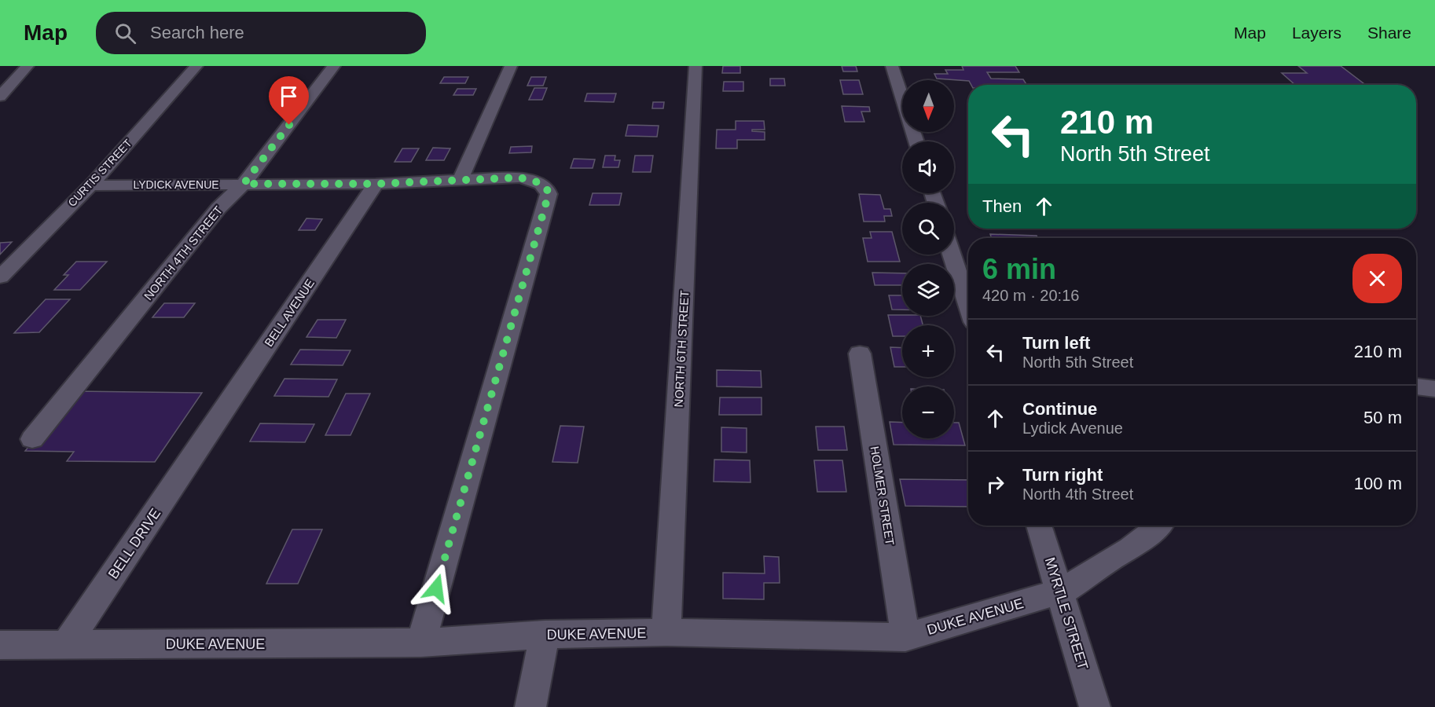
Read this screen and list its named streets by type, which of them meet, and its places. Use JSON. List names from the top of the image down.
{
  "streets": {
    "street": [
      "CURTIS STREET",
      "LYDICK AVENUE",
      "NORTH 4TH STREET",
      "BELL AVENUE",
      "NORTH 6TH STREET",
      "HOLMER STREET",
      "BELL DRIVE",
      "MYRTLE STREET",
      "DUKE AVENUE"
    ]
  },
  "crossings": [
    ["CURTIS STREET", "LYDICK AVENUE"],
    ["LYDICK AVENUE", "NORTH 4TH STREET"],
    ["LYDICK AVENUE", "BELL AVENUE"],
    ["LYDICK AVENUE", "DUKE AVENUE"],
    ["BELL AVENUE", "BELL DRIVE"],
    ["NORTH 6TH STREET", "DUKE AVENUE"],
    ["HOLMER STREET", "DUKE AVENUE"],
    ["BELL DRIVE", "DUKE AVENUE"],
    ["MYRTLE STREET", "DUKE AVENUE"]
  ],
  "north": "bottom",
  "page": {
    "header": "Map",
    "search": "Search here",
    "nav": ["Map", "Layers", "Share"],
    "map_buttons": ["+", "−"],
    "turn": ["210 m", "North 5th Street"],
    "then": "Then",
    "heading": ["6 min", "420 m · 20:16"],
    "list": [
      {
        "name": "Turn left",
        "note": "North 5th Street",
        "value": "210 m"
      },
      {
        "name": "Continue",
        "note": "Lydick Avenue",
        "value": "50 m"
      },
      {
        "name": "Turn right",
        "note": "North 4th Street",
        "value": "100 m"
      }
    ]
  }
}
